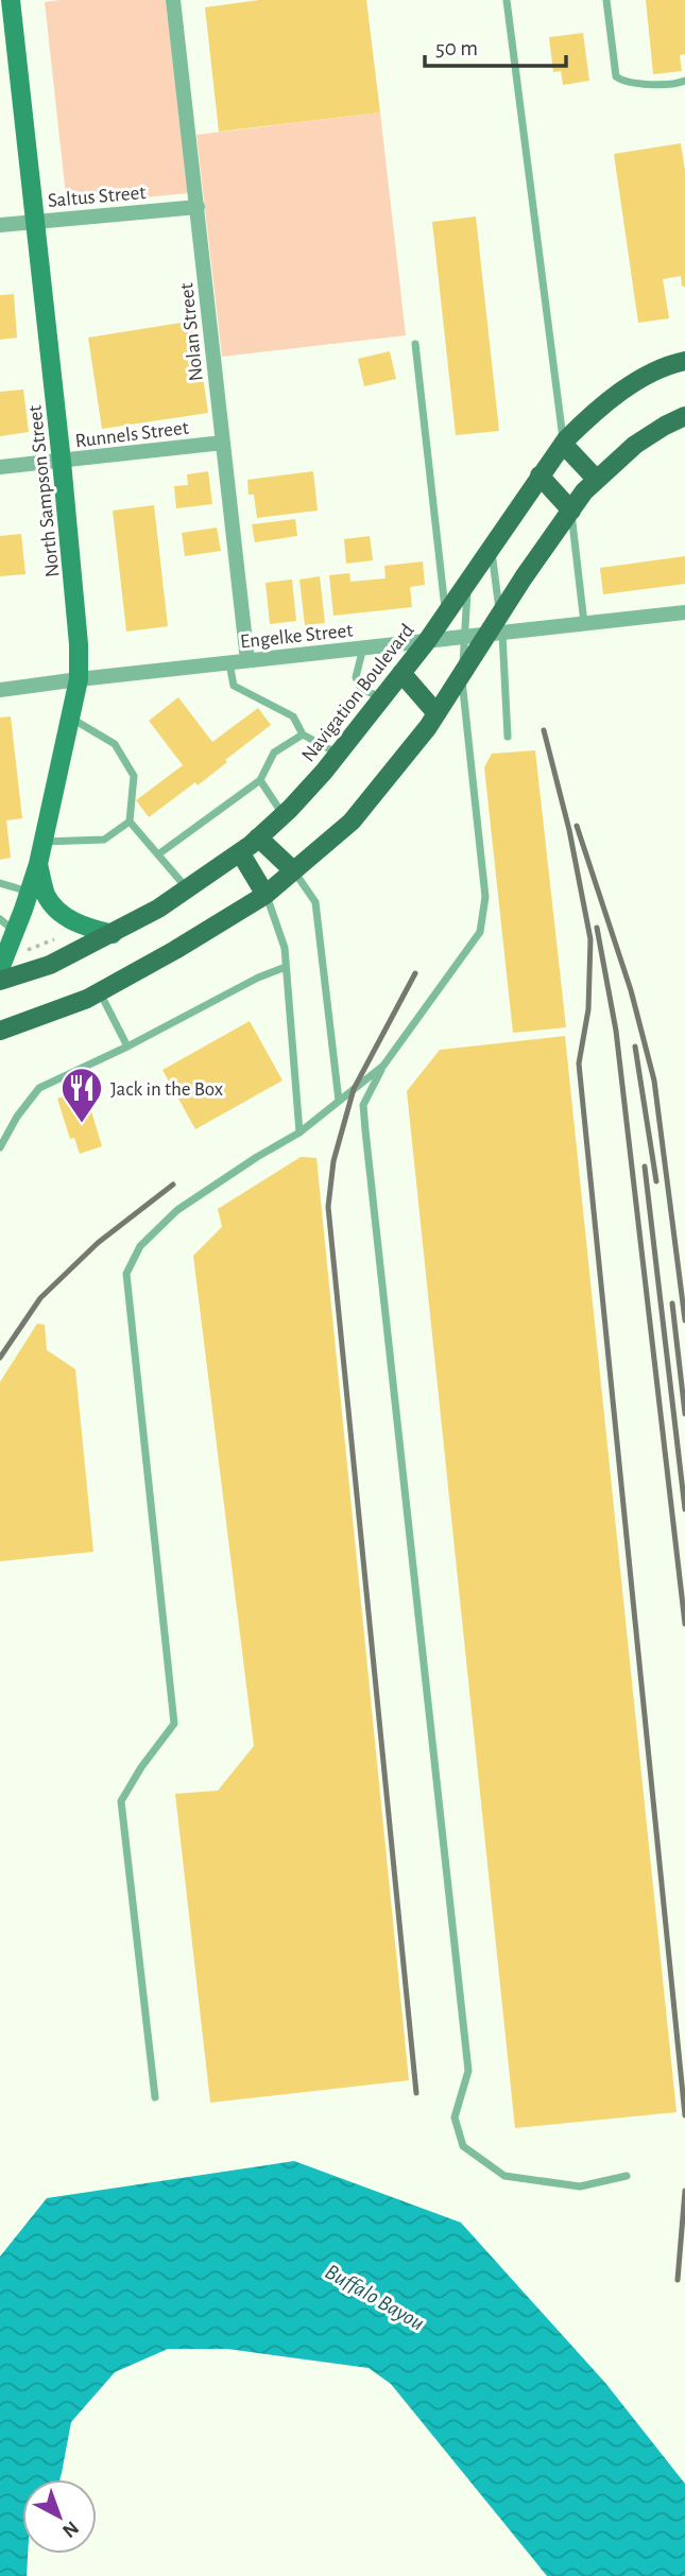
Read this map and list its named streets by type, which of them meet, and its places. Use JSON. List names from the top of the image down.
{
  "streets": {
    "main road": ["North Sampson Street", "Navigation Boulevard"],
    "street": [
      "Saltus Street",
      "Nolan Street",
      "Runnels Street",
      "Engelke Street"
    ]
  },
  "crossings": [
    ["Saltus Street", "Nolan Street"],
    ["Saltus Street", "North Sampson Street"],
    ["Nolan Street", "Runnels Street"],
    ["Nolan Street", "Engelke Street"],
    ["Runnels Street", "North Sampson Street"],
    ["North Sampson Street", "Engelke Street"],
    ["Engelke Street", "Navigation Boulevard"]
  ],
  "water": ["Buffalo Bayou"],
  "places": {
    "restaurant": ["Jack in the Box"]
  },
  "scale_bar": "50 m",
  "north": "bottom right"
}
